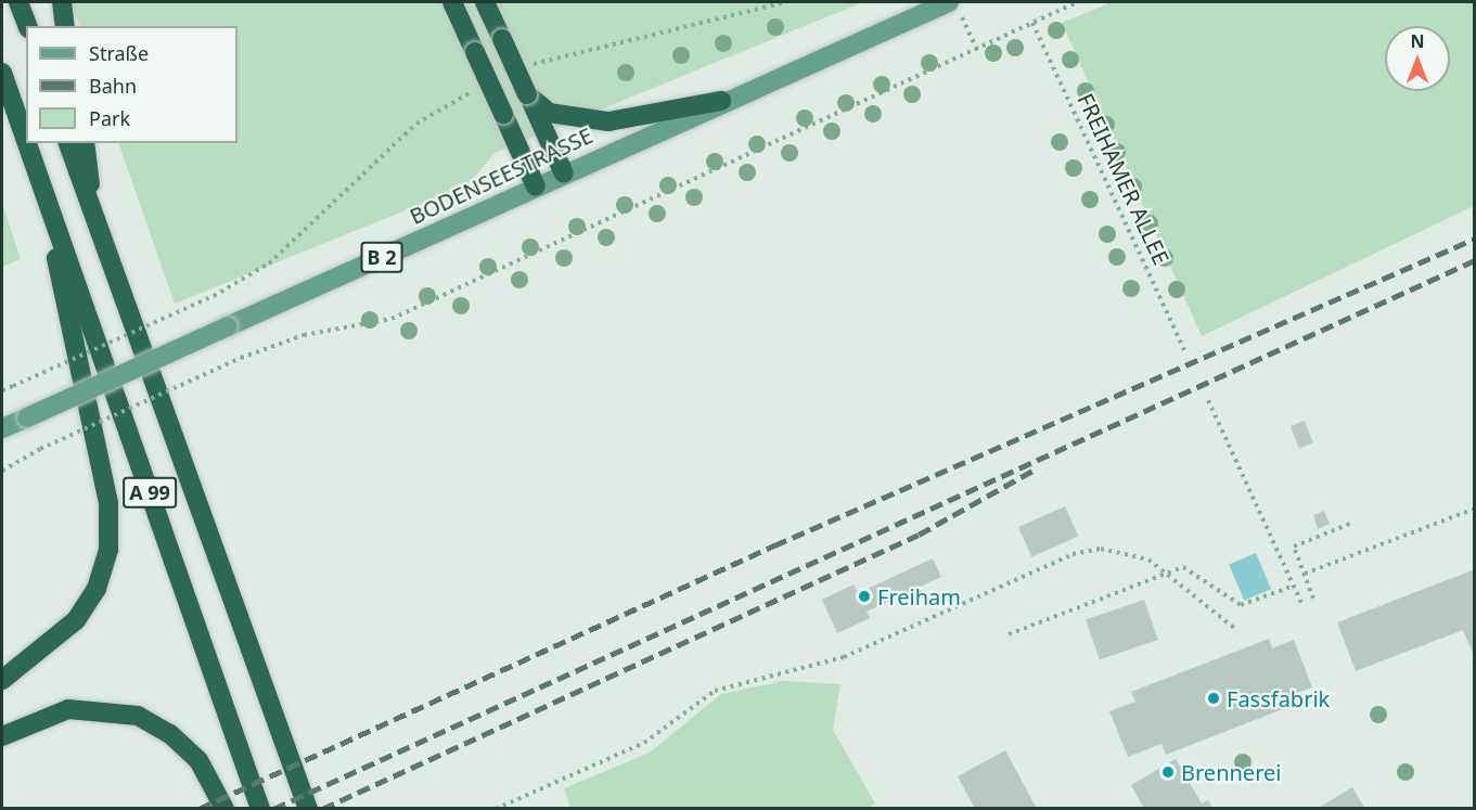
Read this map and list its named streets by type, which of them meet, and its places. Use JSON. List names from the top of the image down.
{
  "streets": {
    "highway": ["A 99"],
    "main road": ["BODENSEESTRASSE", "B 2"],
    "path": ["FREIHAMER ALLEE"]
  },
  "places": ["Freiham", "Fassfabrik", "Brennerei"],
  "legend": ["Straße", "Bahn", "Park"],
  "north": "top"
}
